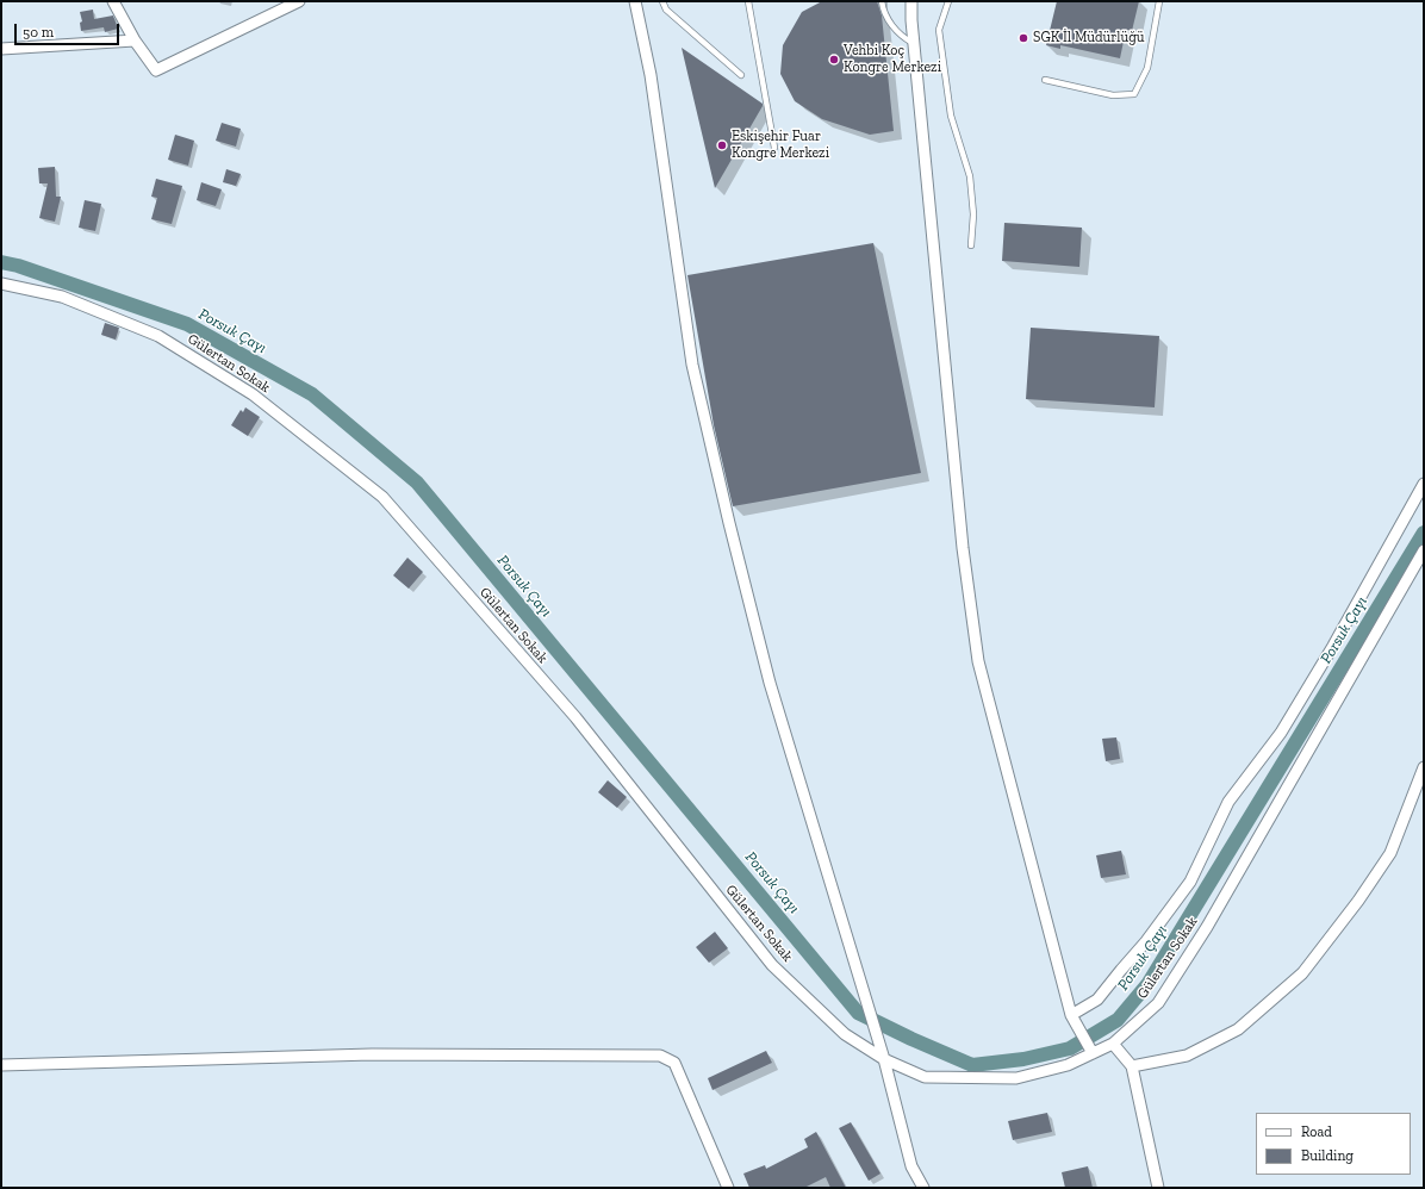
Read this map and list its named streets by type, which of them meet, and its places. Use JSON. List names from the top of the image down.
{
  "streets": {
    "street": ["Gülertan Sokak"]
  },
  "water": ["Porsuk Çayı"],
  "places": ["SGK İl Müdürlüğü", "Vehbi Koç Kongre Merkezi", "Eskişehir Fuar Kongre Merkezi"],
  "legend": ["Road", "Building"],
  "scale_bar": "50 m"
}
